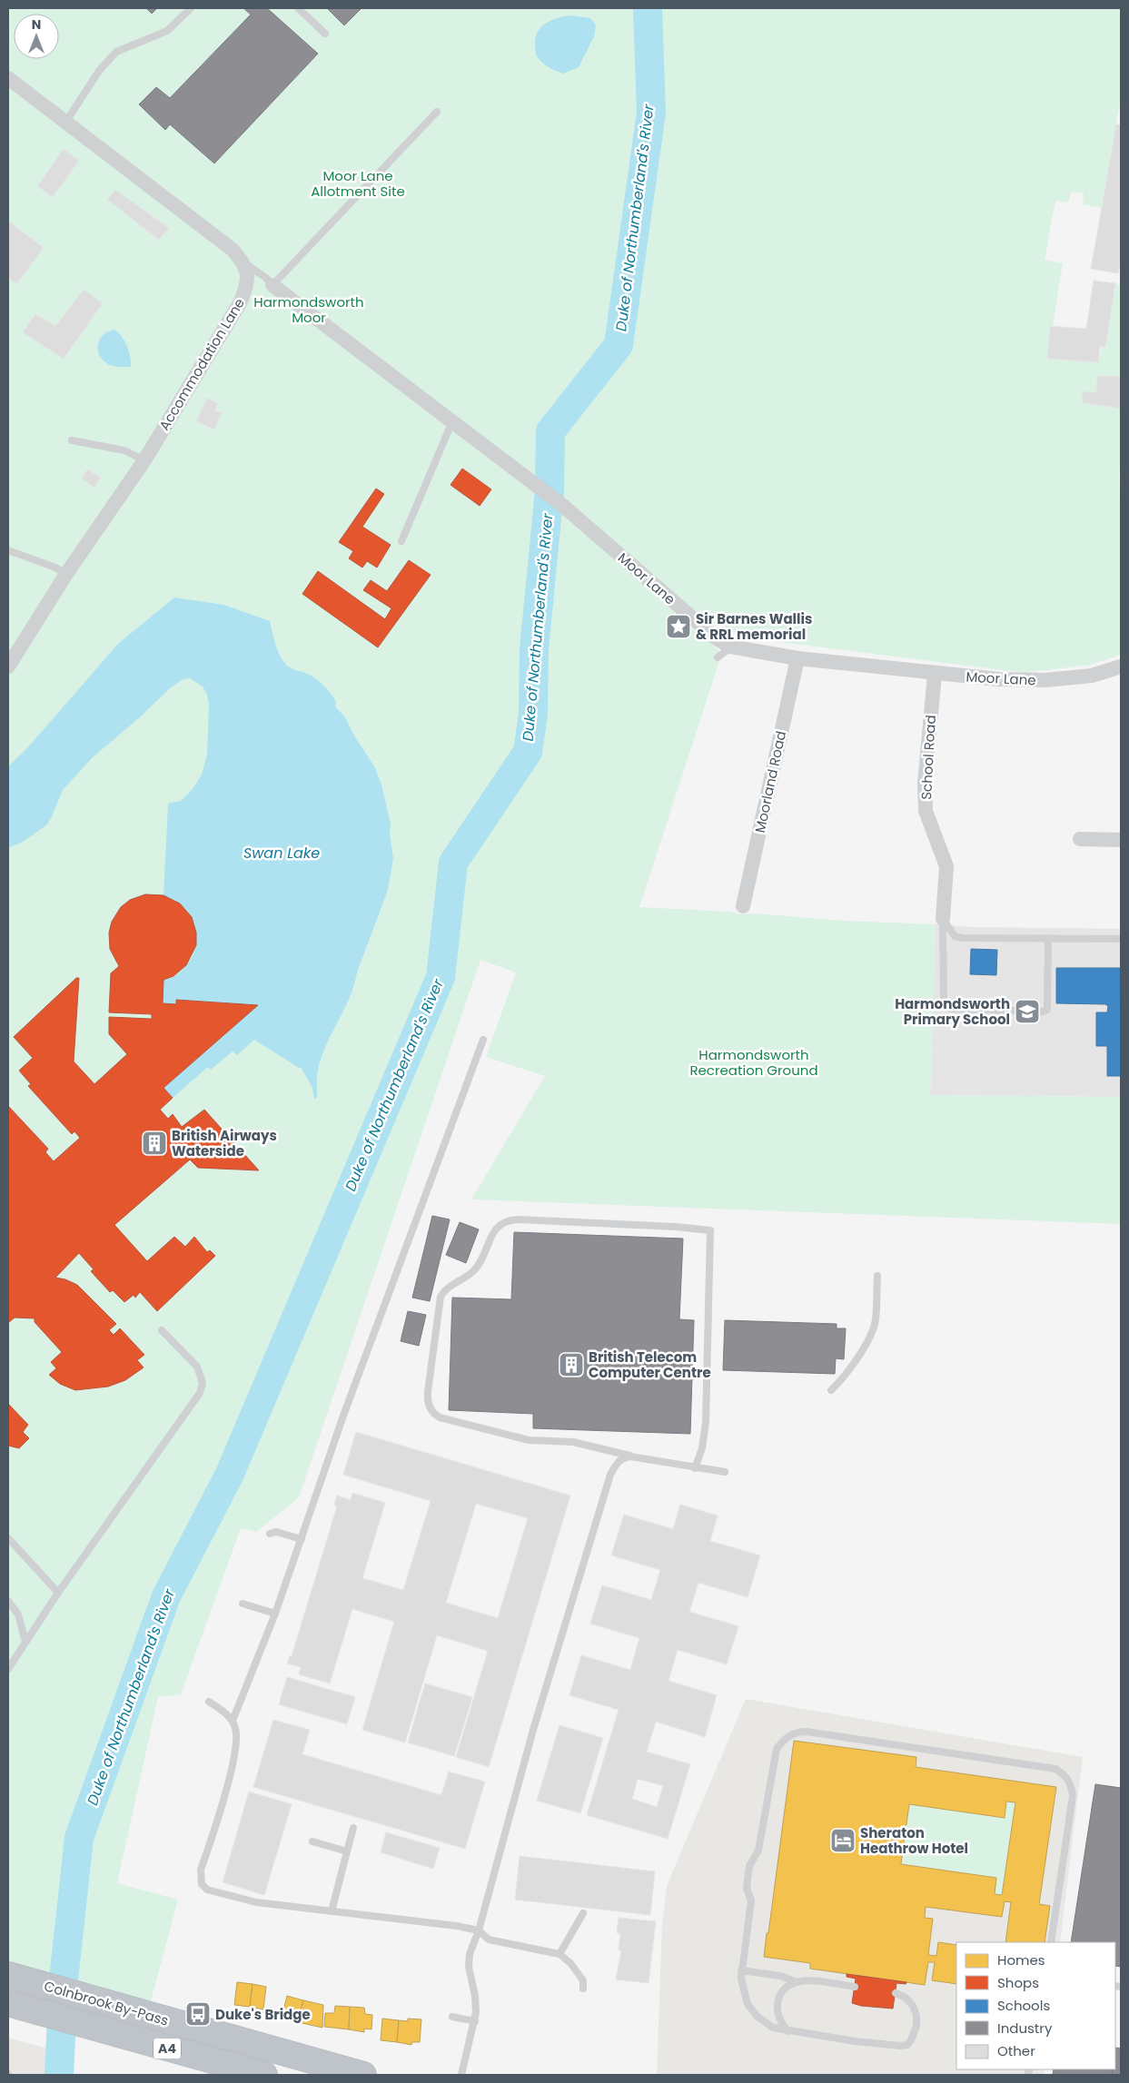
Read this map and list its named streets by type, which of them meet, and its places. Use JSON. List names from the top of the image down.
{
  "streets": {
    "highway": ["Colnbrook By-Pass", "A4"],
    "street": [
      "Accommodation Lane",
      "Moor Lane",
      "School Road",
      "Moorland Road"
    ]
  },
  "crossings": [
    ["Moor Lane", "School Road"],
    ["Moor Lane", "Moorland Road"]
  ],
  "water": ["Duke of Northumberland's River", "Swan Lake"],
  "parks": ["Moor Lane Allotment Site", "Harmondsworth Moor", "Harmondsworth Recreation Ground"],
  "places": {
    "place": ["Sir Barnes Wallis & RRL memorial"],
    "school or university": ["Harmondsworth Primary School"],
    "building": ["British Airways Waterside", "British Telecom Computer Centre"],
    "hotel": ["Sheraton Heathrow Hotel"],
    "bus stop": ["Duke's Bridge"]
  },
  "legend": [
    "Homes",
    "Shops",
    "Schools",
    "Industry",
    "Other"
  ],
  "north": "top"
}
